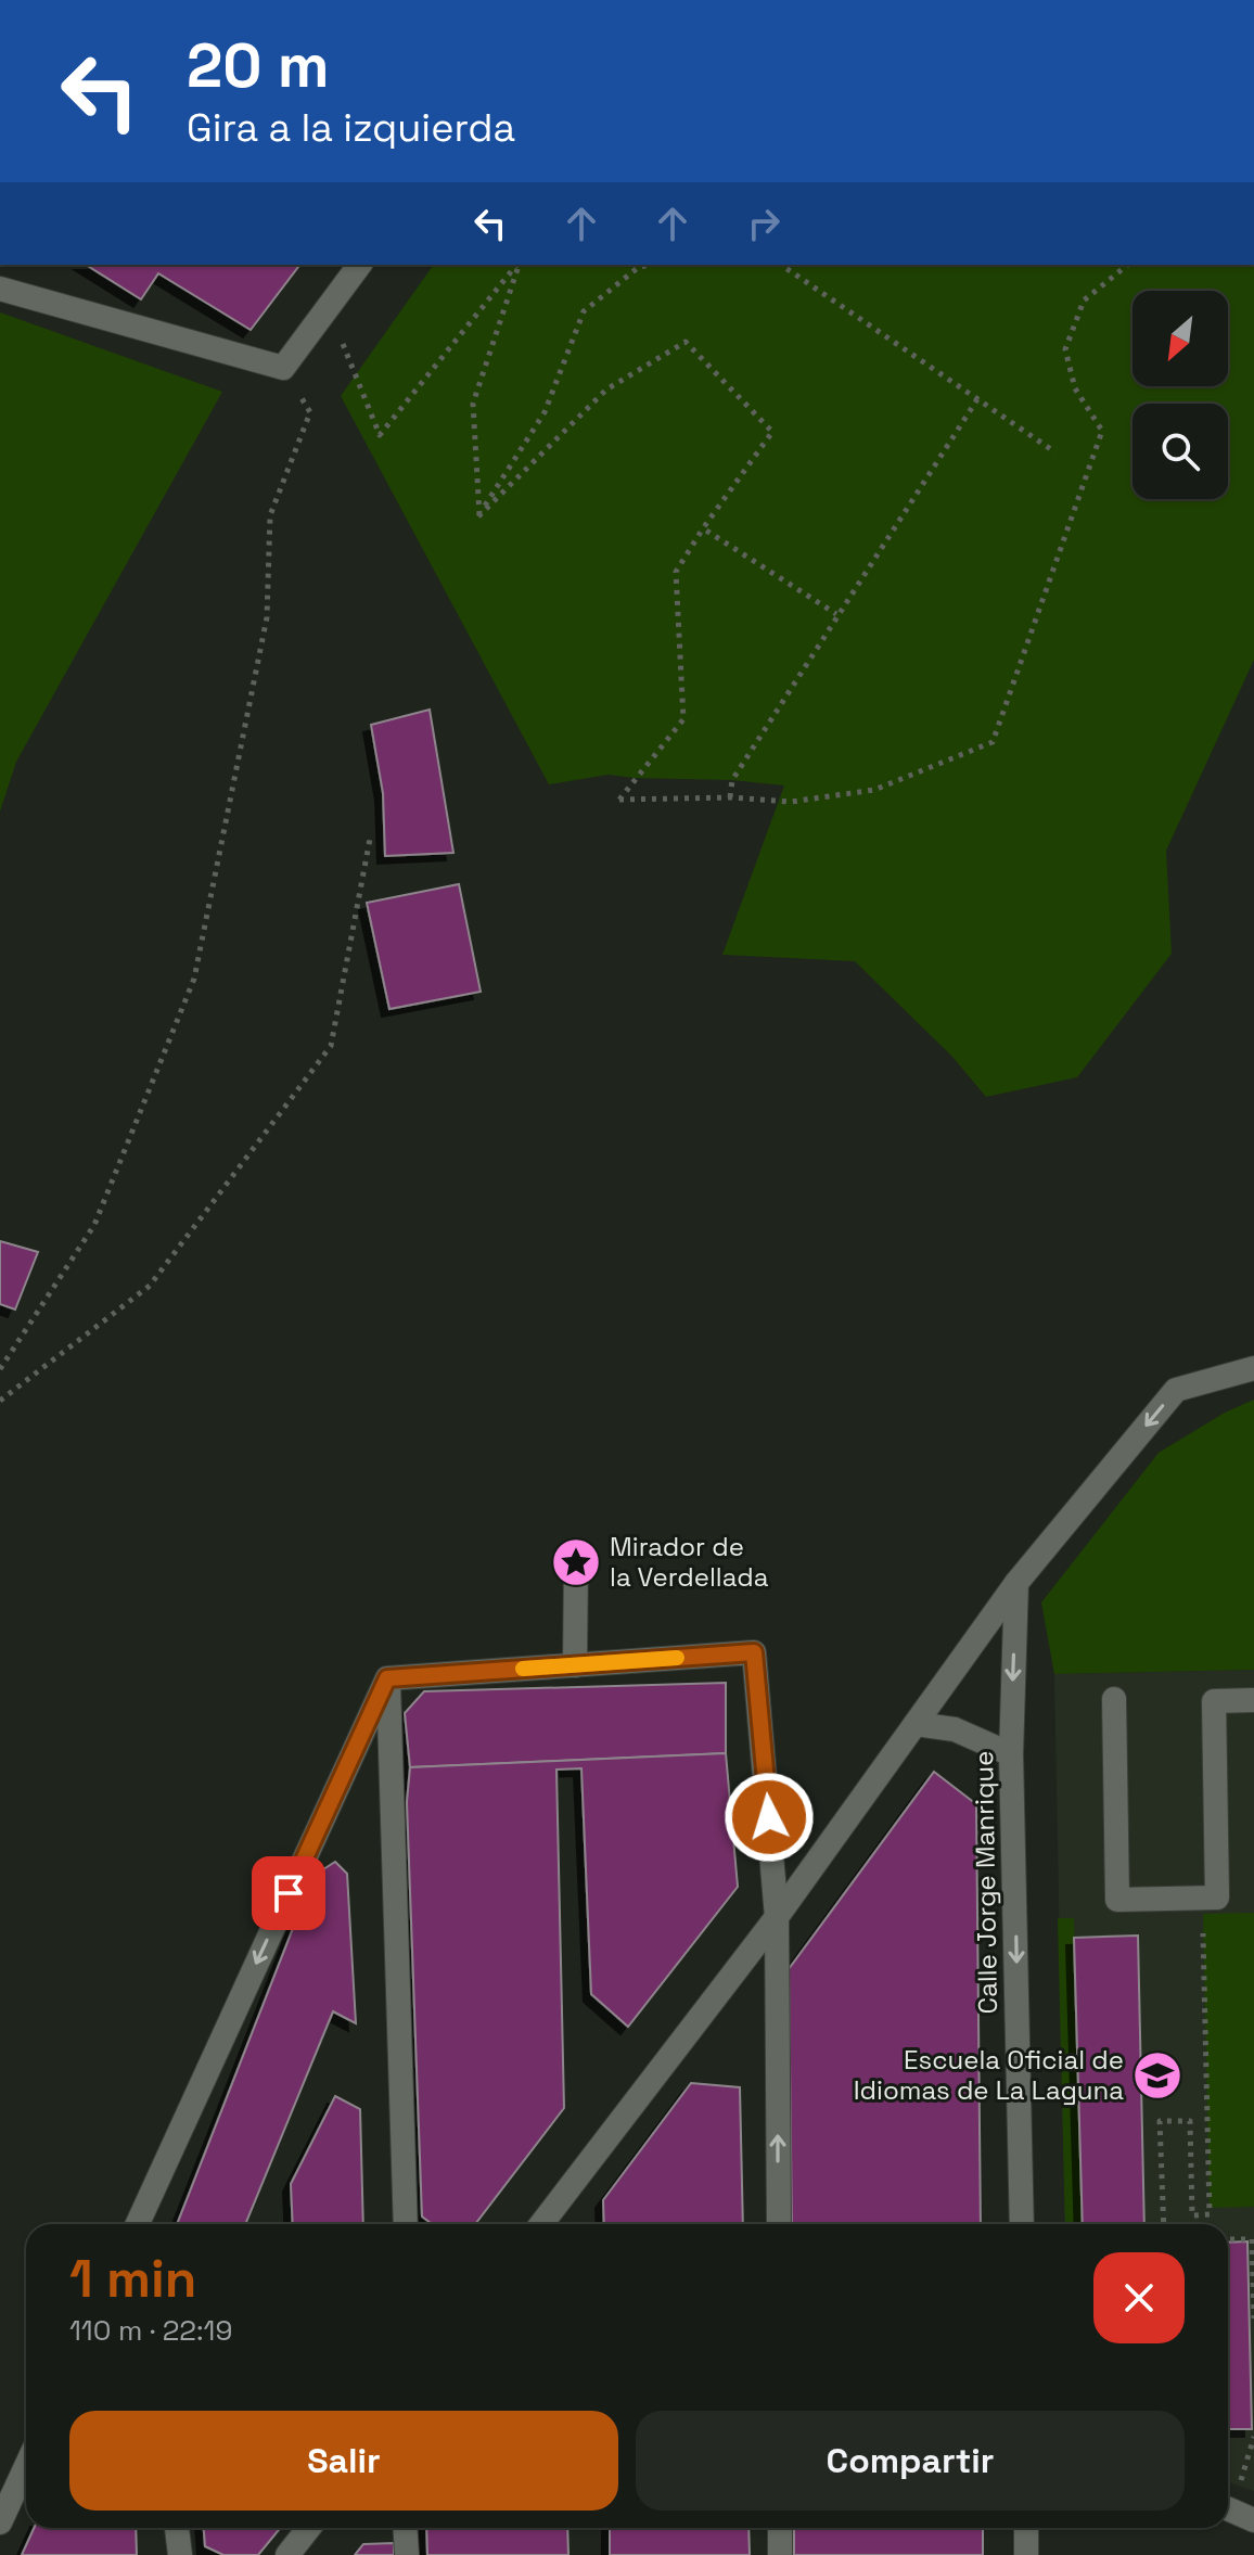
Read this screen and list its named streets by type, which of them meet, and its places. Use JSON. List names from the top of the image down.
{
  "streets": {
    "street": ["Calle Jorge Manrique"]
  },
  "one_way": ["Calle Jorge Manrique"],
  "places": {
    "place": ["Mirador de la Verdellada"],
    "school or university": ["Escuela Oficial de Idiomas de La Laguna"]
  },
  "north": "bottom left",
  "page": {
    "turn": ["20 m", "Gira a la izquierda"],
    "heading": ["1 min", "110 m · 22:19"],
    "buttons": ["Salir", "Compartir"]
  }
}
